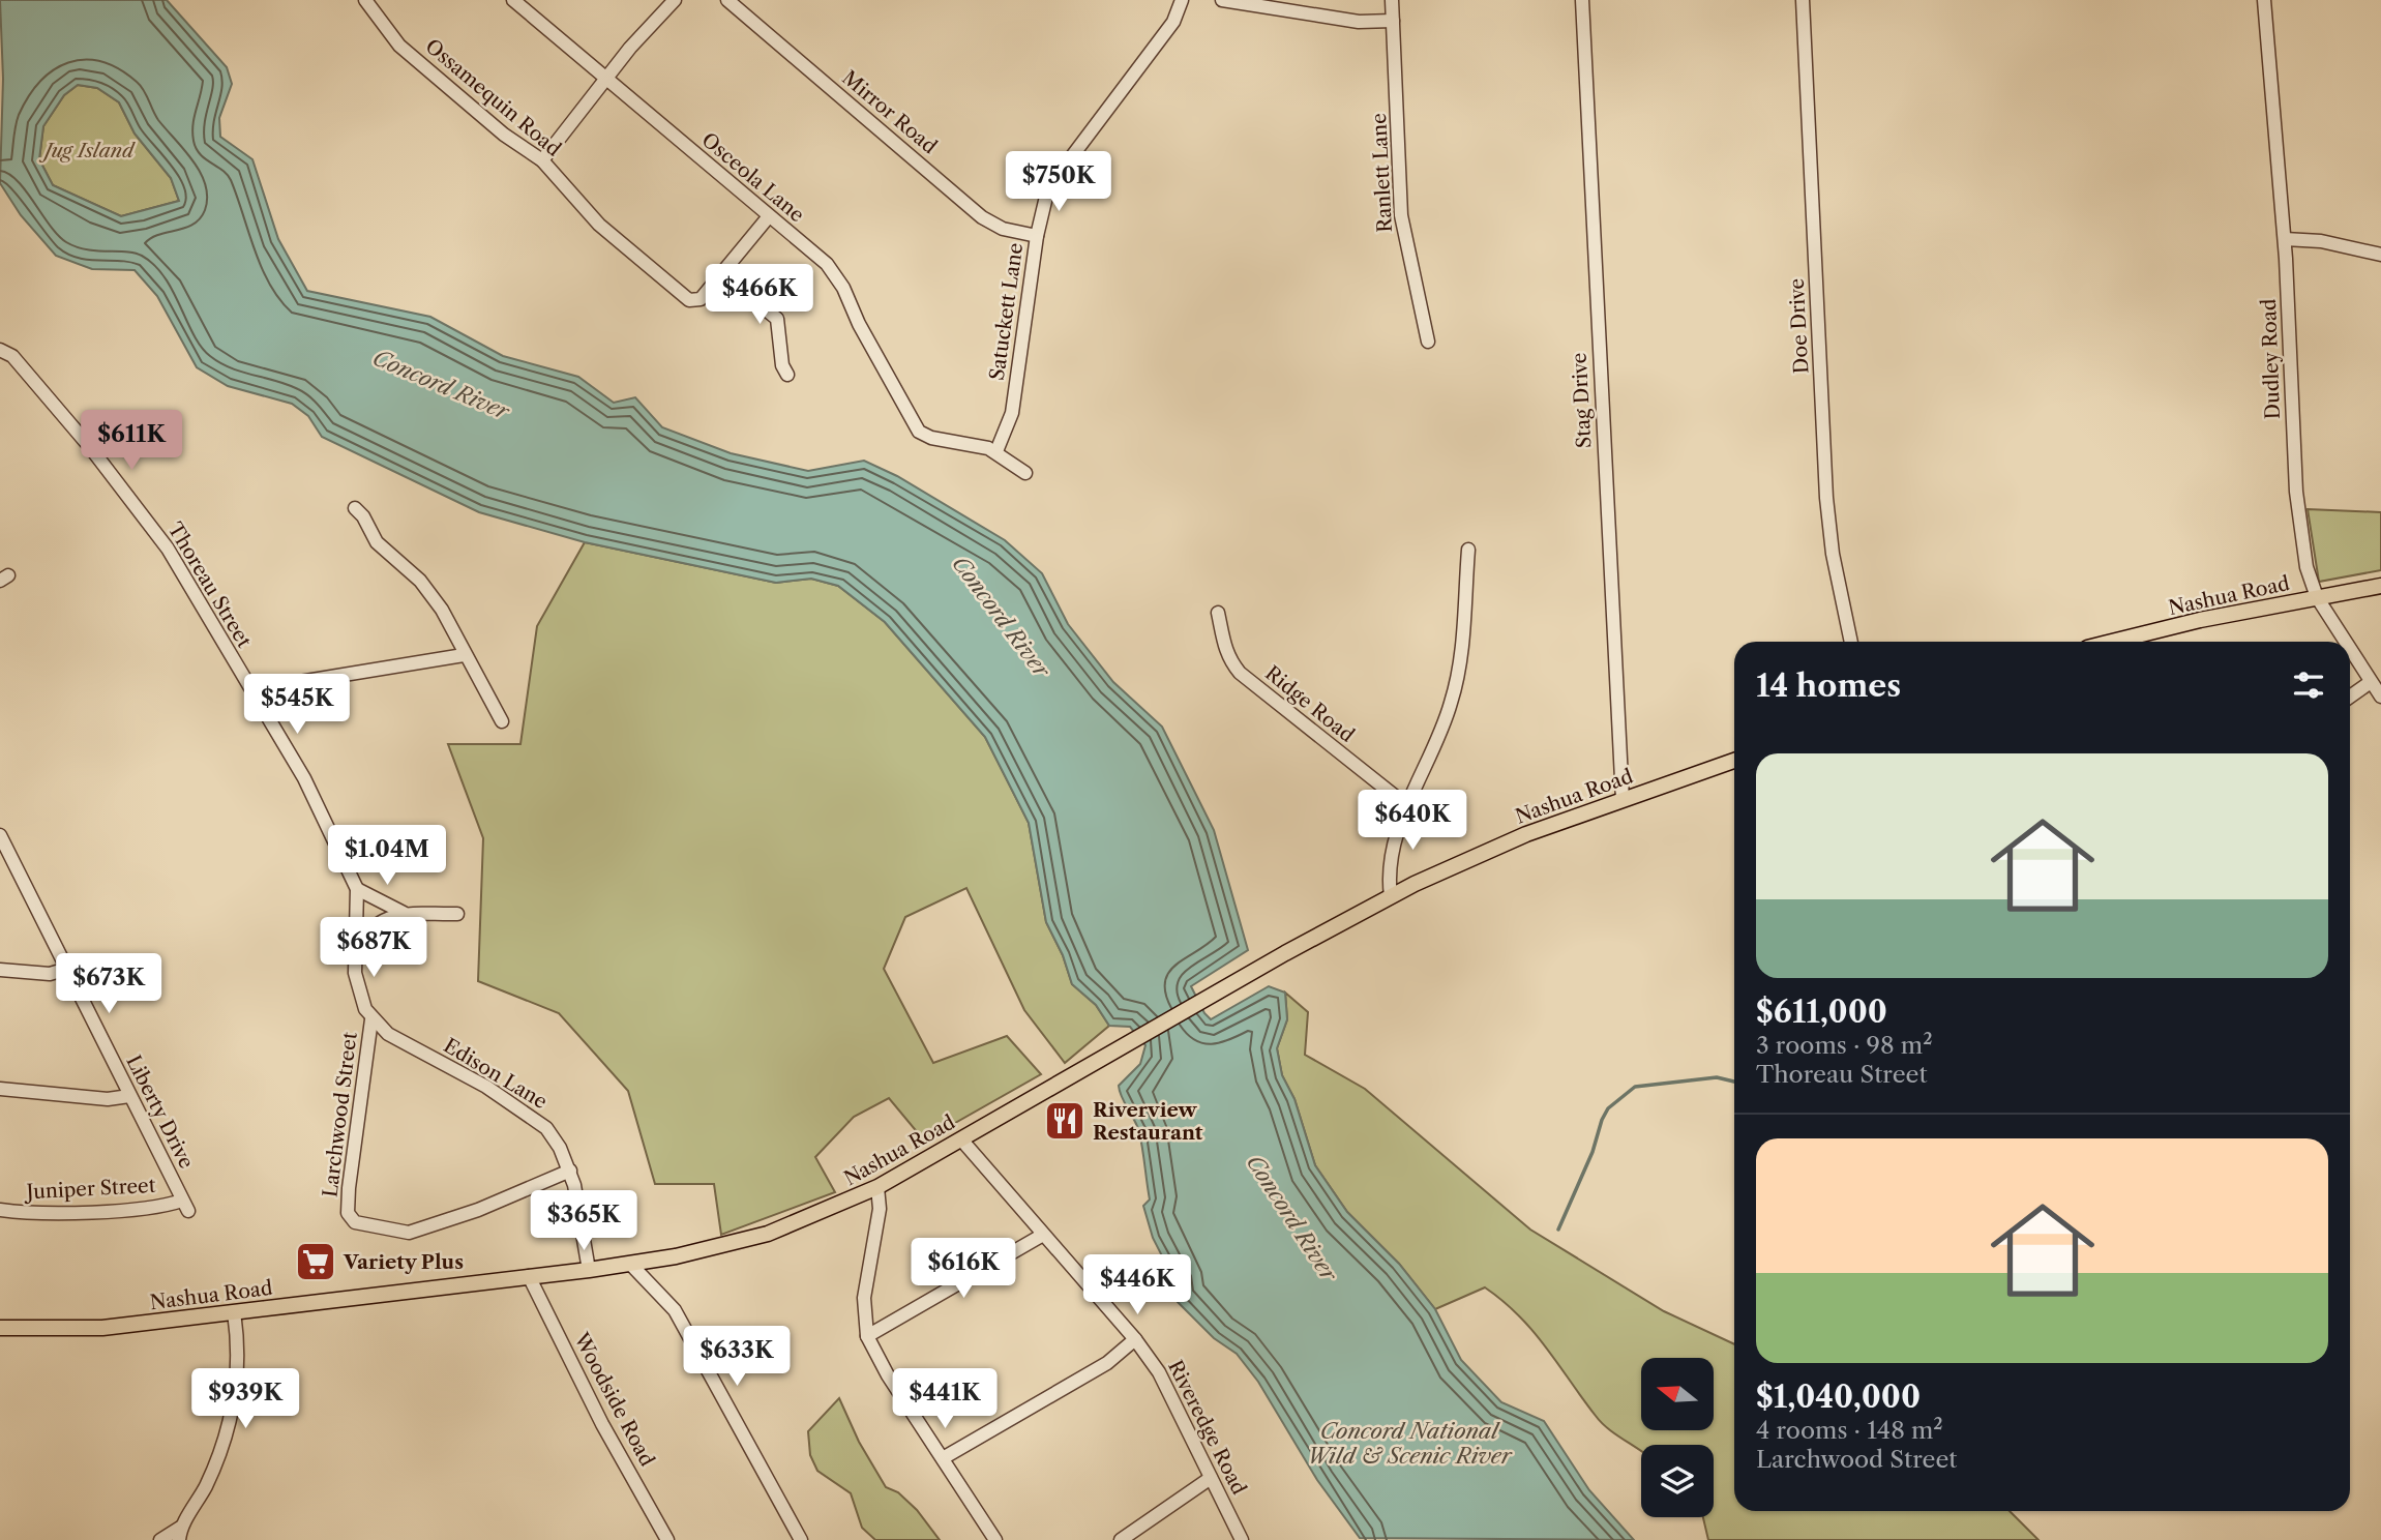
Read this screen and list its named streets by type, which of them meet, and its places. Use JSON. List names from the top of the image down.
{
  "streets": {
    "main road": ["Nashua Road"],
    "street": [
      "Ossamequin Road",
      "Mirror Road",
      "Ranlett Lane",
      "Osceola Lane",
      "Satuckett Lane",
      "Doe Drive",
      "Dudley Road",
      "Stag Drive",
      "Thoreau Street",
      "Ridge Road",
      "Edison Lane",
      "Liberty Drive",
      "Larchwood Street",
      "Juniper Street",
      "Woodside Road",
      "Riveredge Road"
    ]
  },
  "crossings": [
    ["Mirror Road", "Satuckett Lane"],
    ["Osceola Lane", "Satuckett Lane"],
    ["Dudley Road", "Nashua Road"],
    ["Stag Drive", "Nashua Road"],
    ["Thoreau Street", "Larchwood Street"],
    ["Nashua Road", "Edison Lane"],
    ["Nashua Road", "Woodside Road"],
    ["Nashua Road", "Riveredge Road"],
    ["Edison Lane", "Larchwood Street"],
    ["Liberty Drive", "Juniper Street"]
  ],
  "water": ["Concord River", "Concord National Wild & Scenic River"],
  "parks": ["Jug Island"],
  "places": {
    "restaurant": ["Riverview Restaurant"],
    "supermarket": ["Variety Plus"]
  },
  "north": "left",
  "page": {
    "price": [
      "$750K",
      "$466K",
      "$611K",
      "$545K",
      "$640K",
      "$1.04M",
      "$687K",
      "$673K",
      "$365K",
      "$616K",
      "$446K",
      "$633K",
      "$939K",
      "$441K"
    ],
    "heading": "14 homes",
    "list": [
      {
        "name": "$611,000",
        "note": "3 rooms · 98 m² · Thoreau Street"
      },
      {
        "name": "$1,040,000",
        "note": "4 rooms · 148 m² · Larchwood Street"
      }
    ]
  }
}
